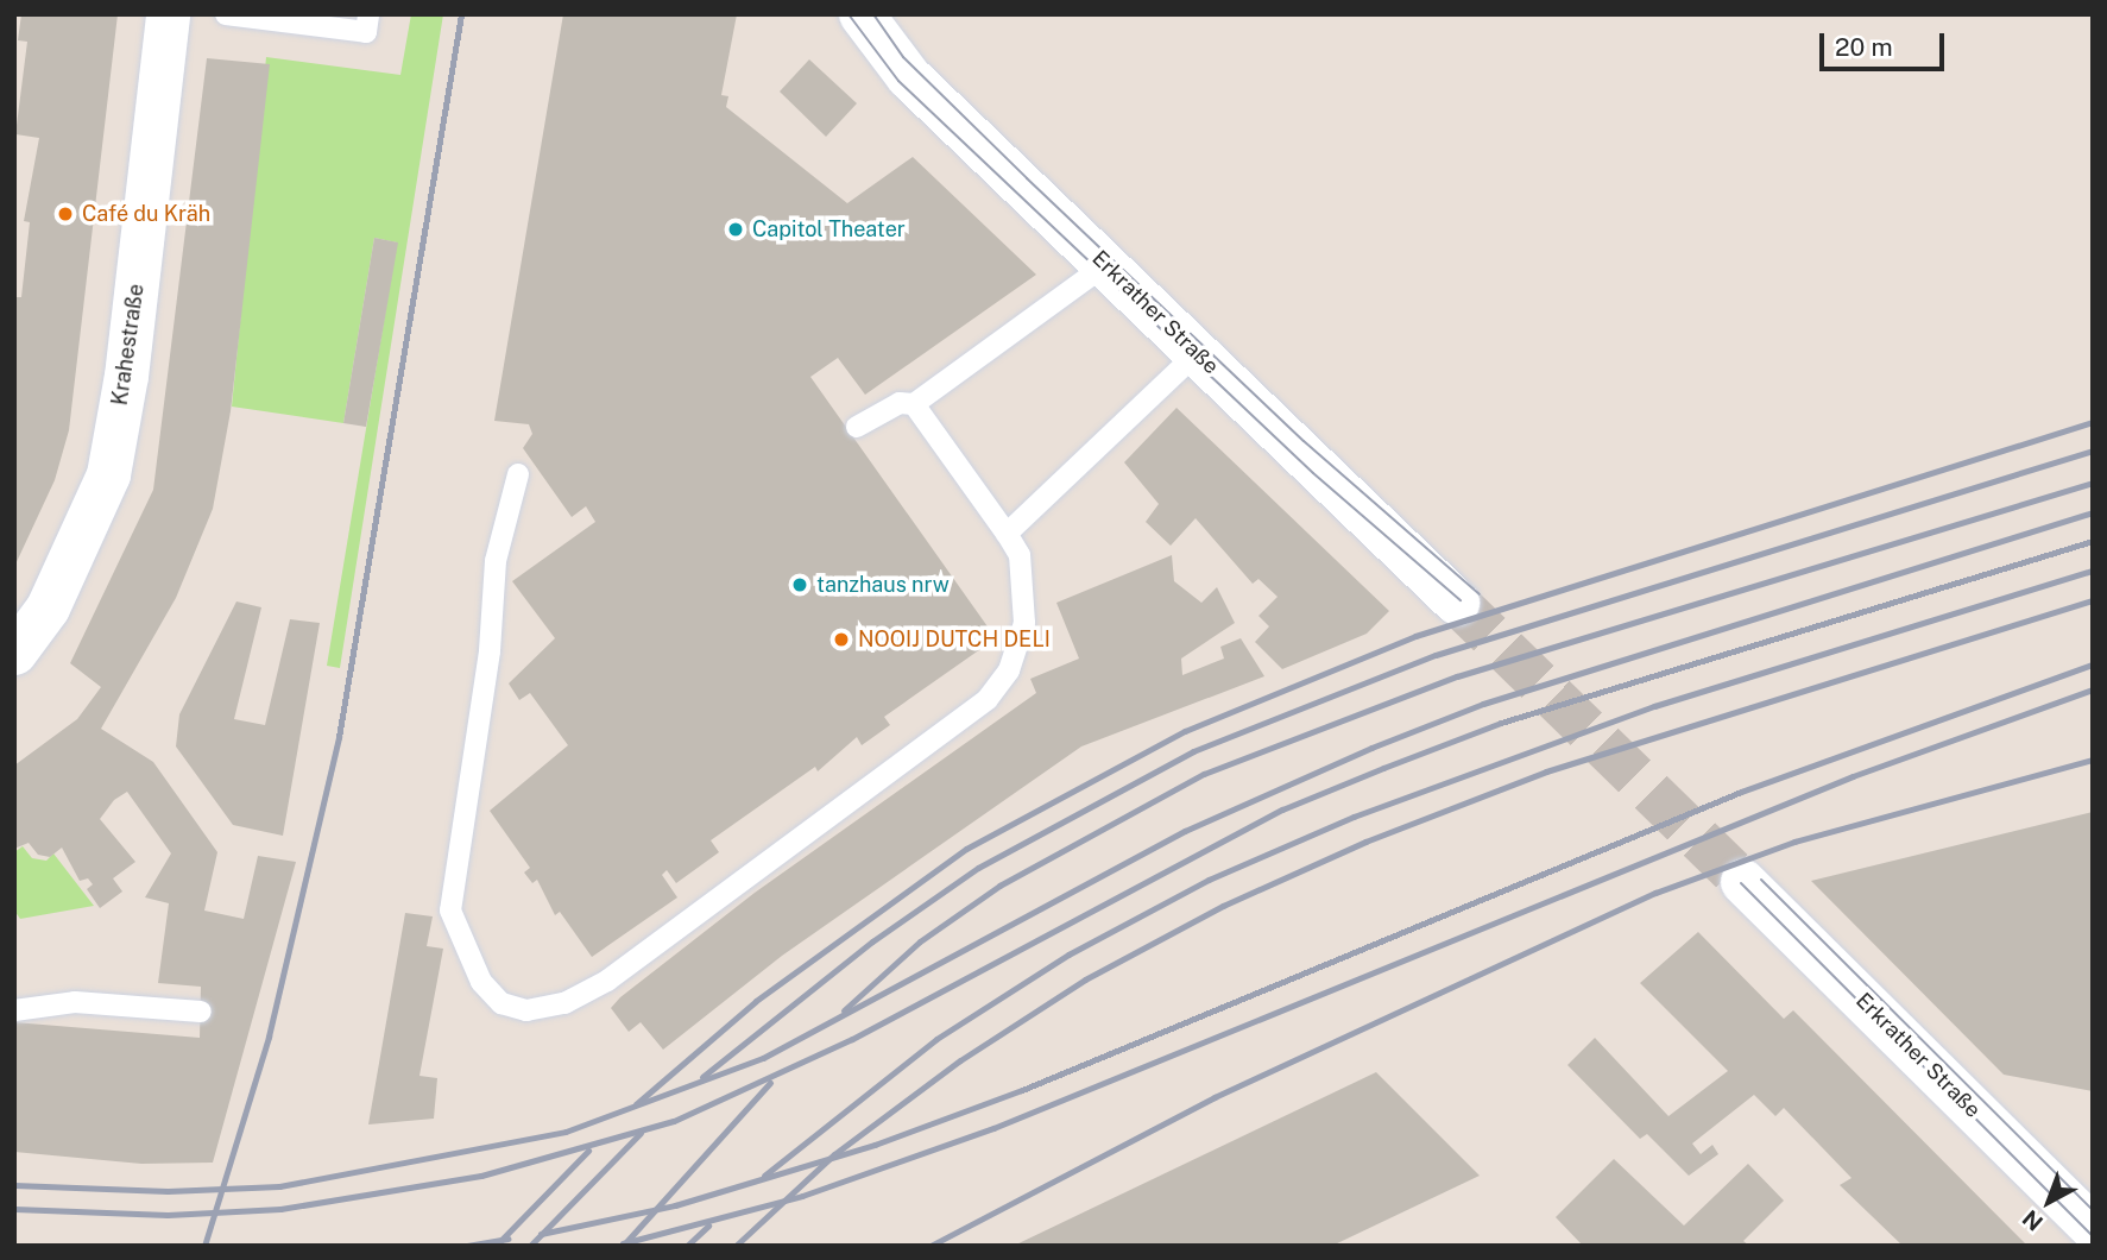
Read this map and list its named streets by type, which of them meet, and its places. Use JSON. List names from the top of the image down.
{
  "streets": {
    "street": ["Erkrather Straße", "Krahestraße"]
  },
  "places": [
    "Café du Kräh",
    "Capitol Theater",
    "tanzhaus nrw",
    "NOOIJ DUTCH DELI"
  ],
  "scale_bar": "20 m",
  "north": "bottom left"
}
